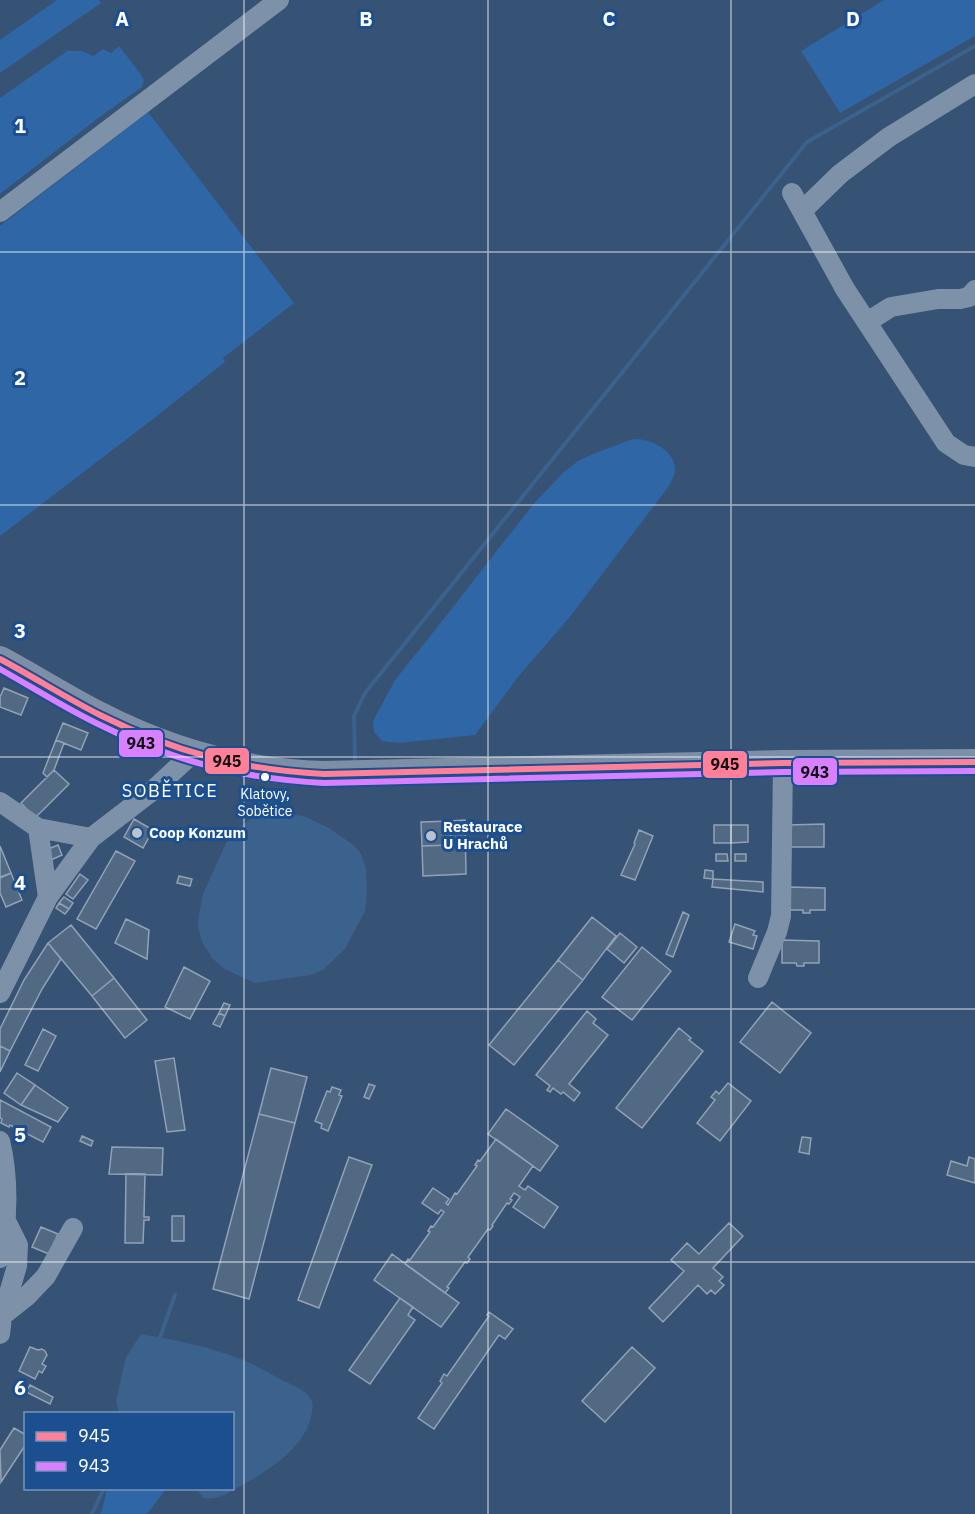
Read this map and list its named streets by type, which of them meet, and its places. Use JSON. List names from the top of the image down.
{
  "districts": ["SOBĚTICE"],
  "places": ["Klatovy, Sobětice", "Coop Konzum", "Restaurace U Hrachů"],
  "lines": ["transit line 945", "transit line 943"],
  "legend": ["945", "943"],
  "grid": {
    "columns": [
      "A",
      "B",
      "C",
      "D"
    ],
    "rows": [
      "1",
      "2",
      "3",
      "4",
      "5",
      "6"
    ]
  }
}
